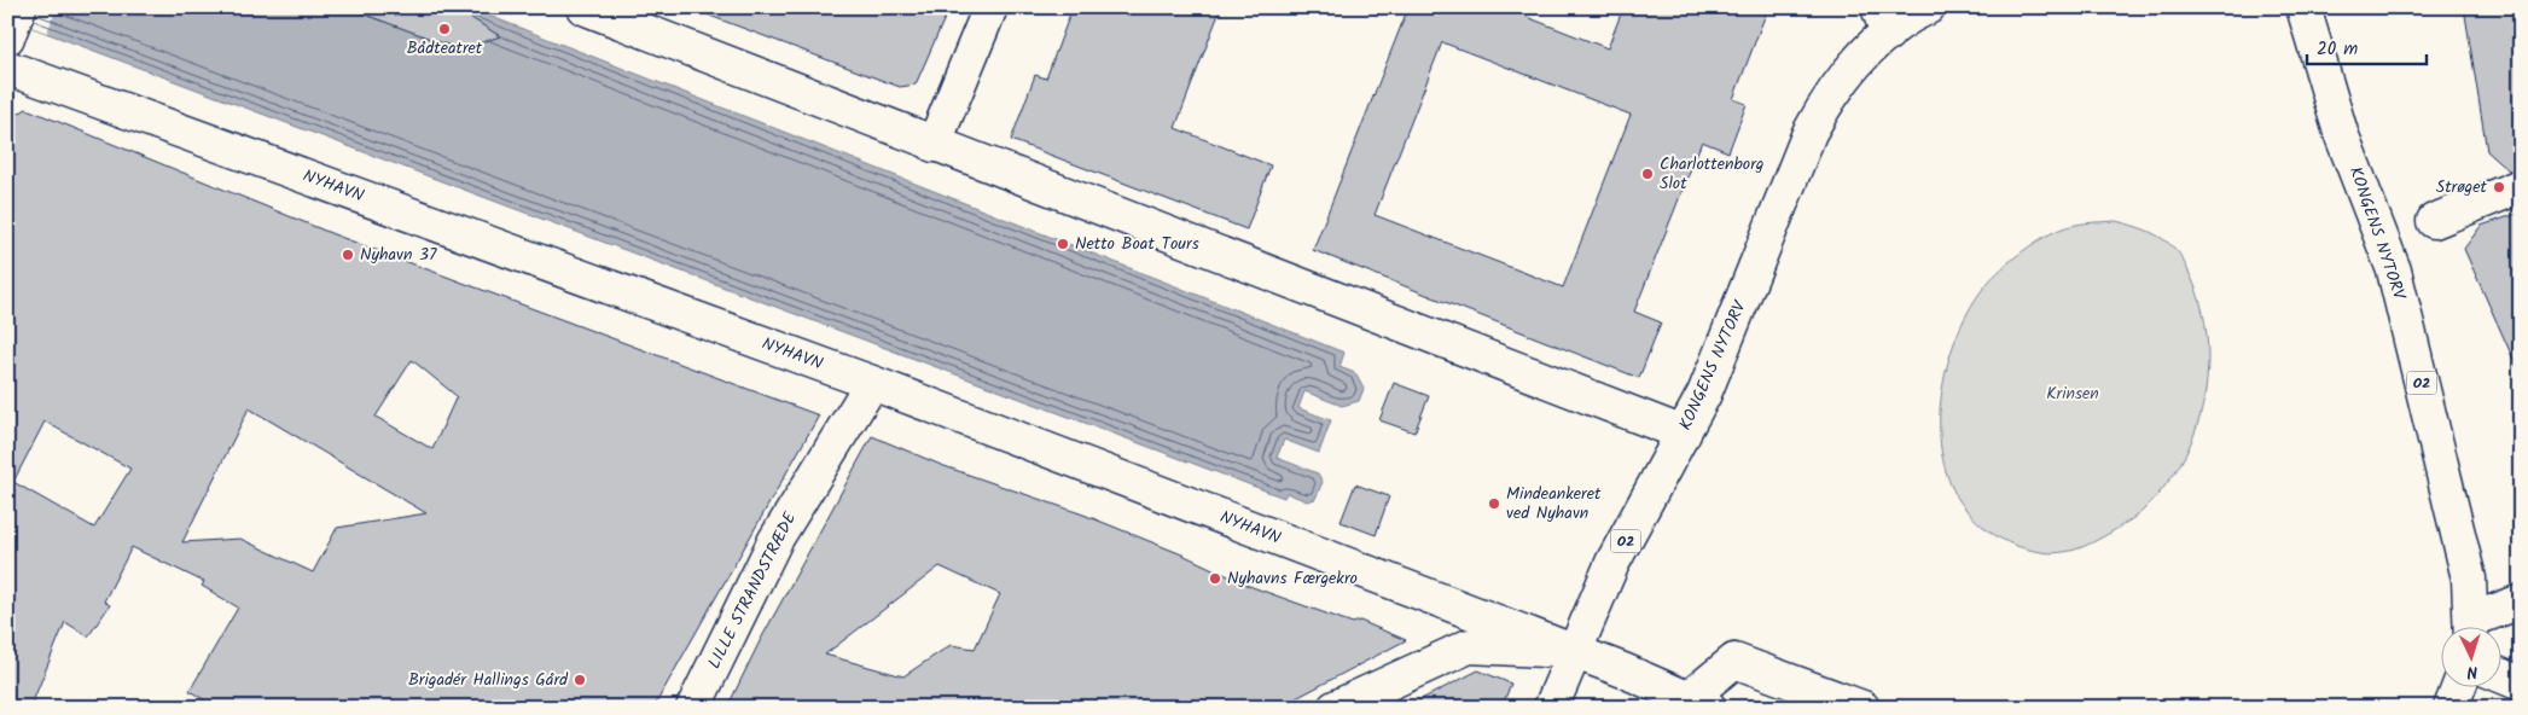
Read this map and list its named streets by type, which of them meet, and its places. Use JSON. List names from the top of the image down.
{
  "streets": {
    "street": [
      "NYHAVN",
      "KONGENS NYTORV",
      "O2",
      "LILLE STRANDSTRÆDE"
    ]
  },
  "crossings": [
    ["NYHAVN", "KONGENS NYTORV"],
    ["NYHAVN", "O2"],
    ["NYHAVN", "LILLE STRANDSTRÆDE"],
    ["KONGENS NYTORV", "O2"]
  ],
  "parks": ["Krinsen"],
  "places": [
    "Bådteatret",
    "Charlottenborg Slot",
    "Strøget",
    "Netto Boat Tours",
    "Nyhavn 37",
    "Mindeankeret ved Nyhavn",
    "Nyhavns Færgekro",
    "Brigadér Hallings Gård"
  ],
  "scale_bar": "20 m",
  "north": "bottom"
}
